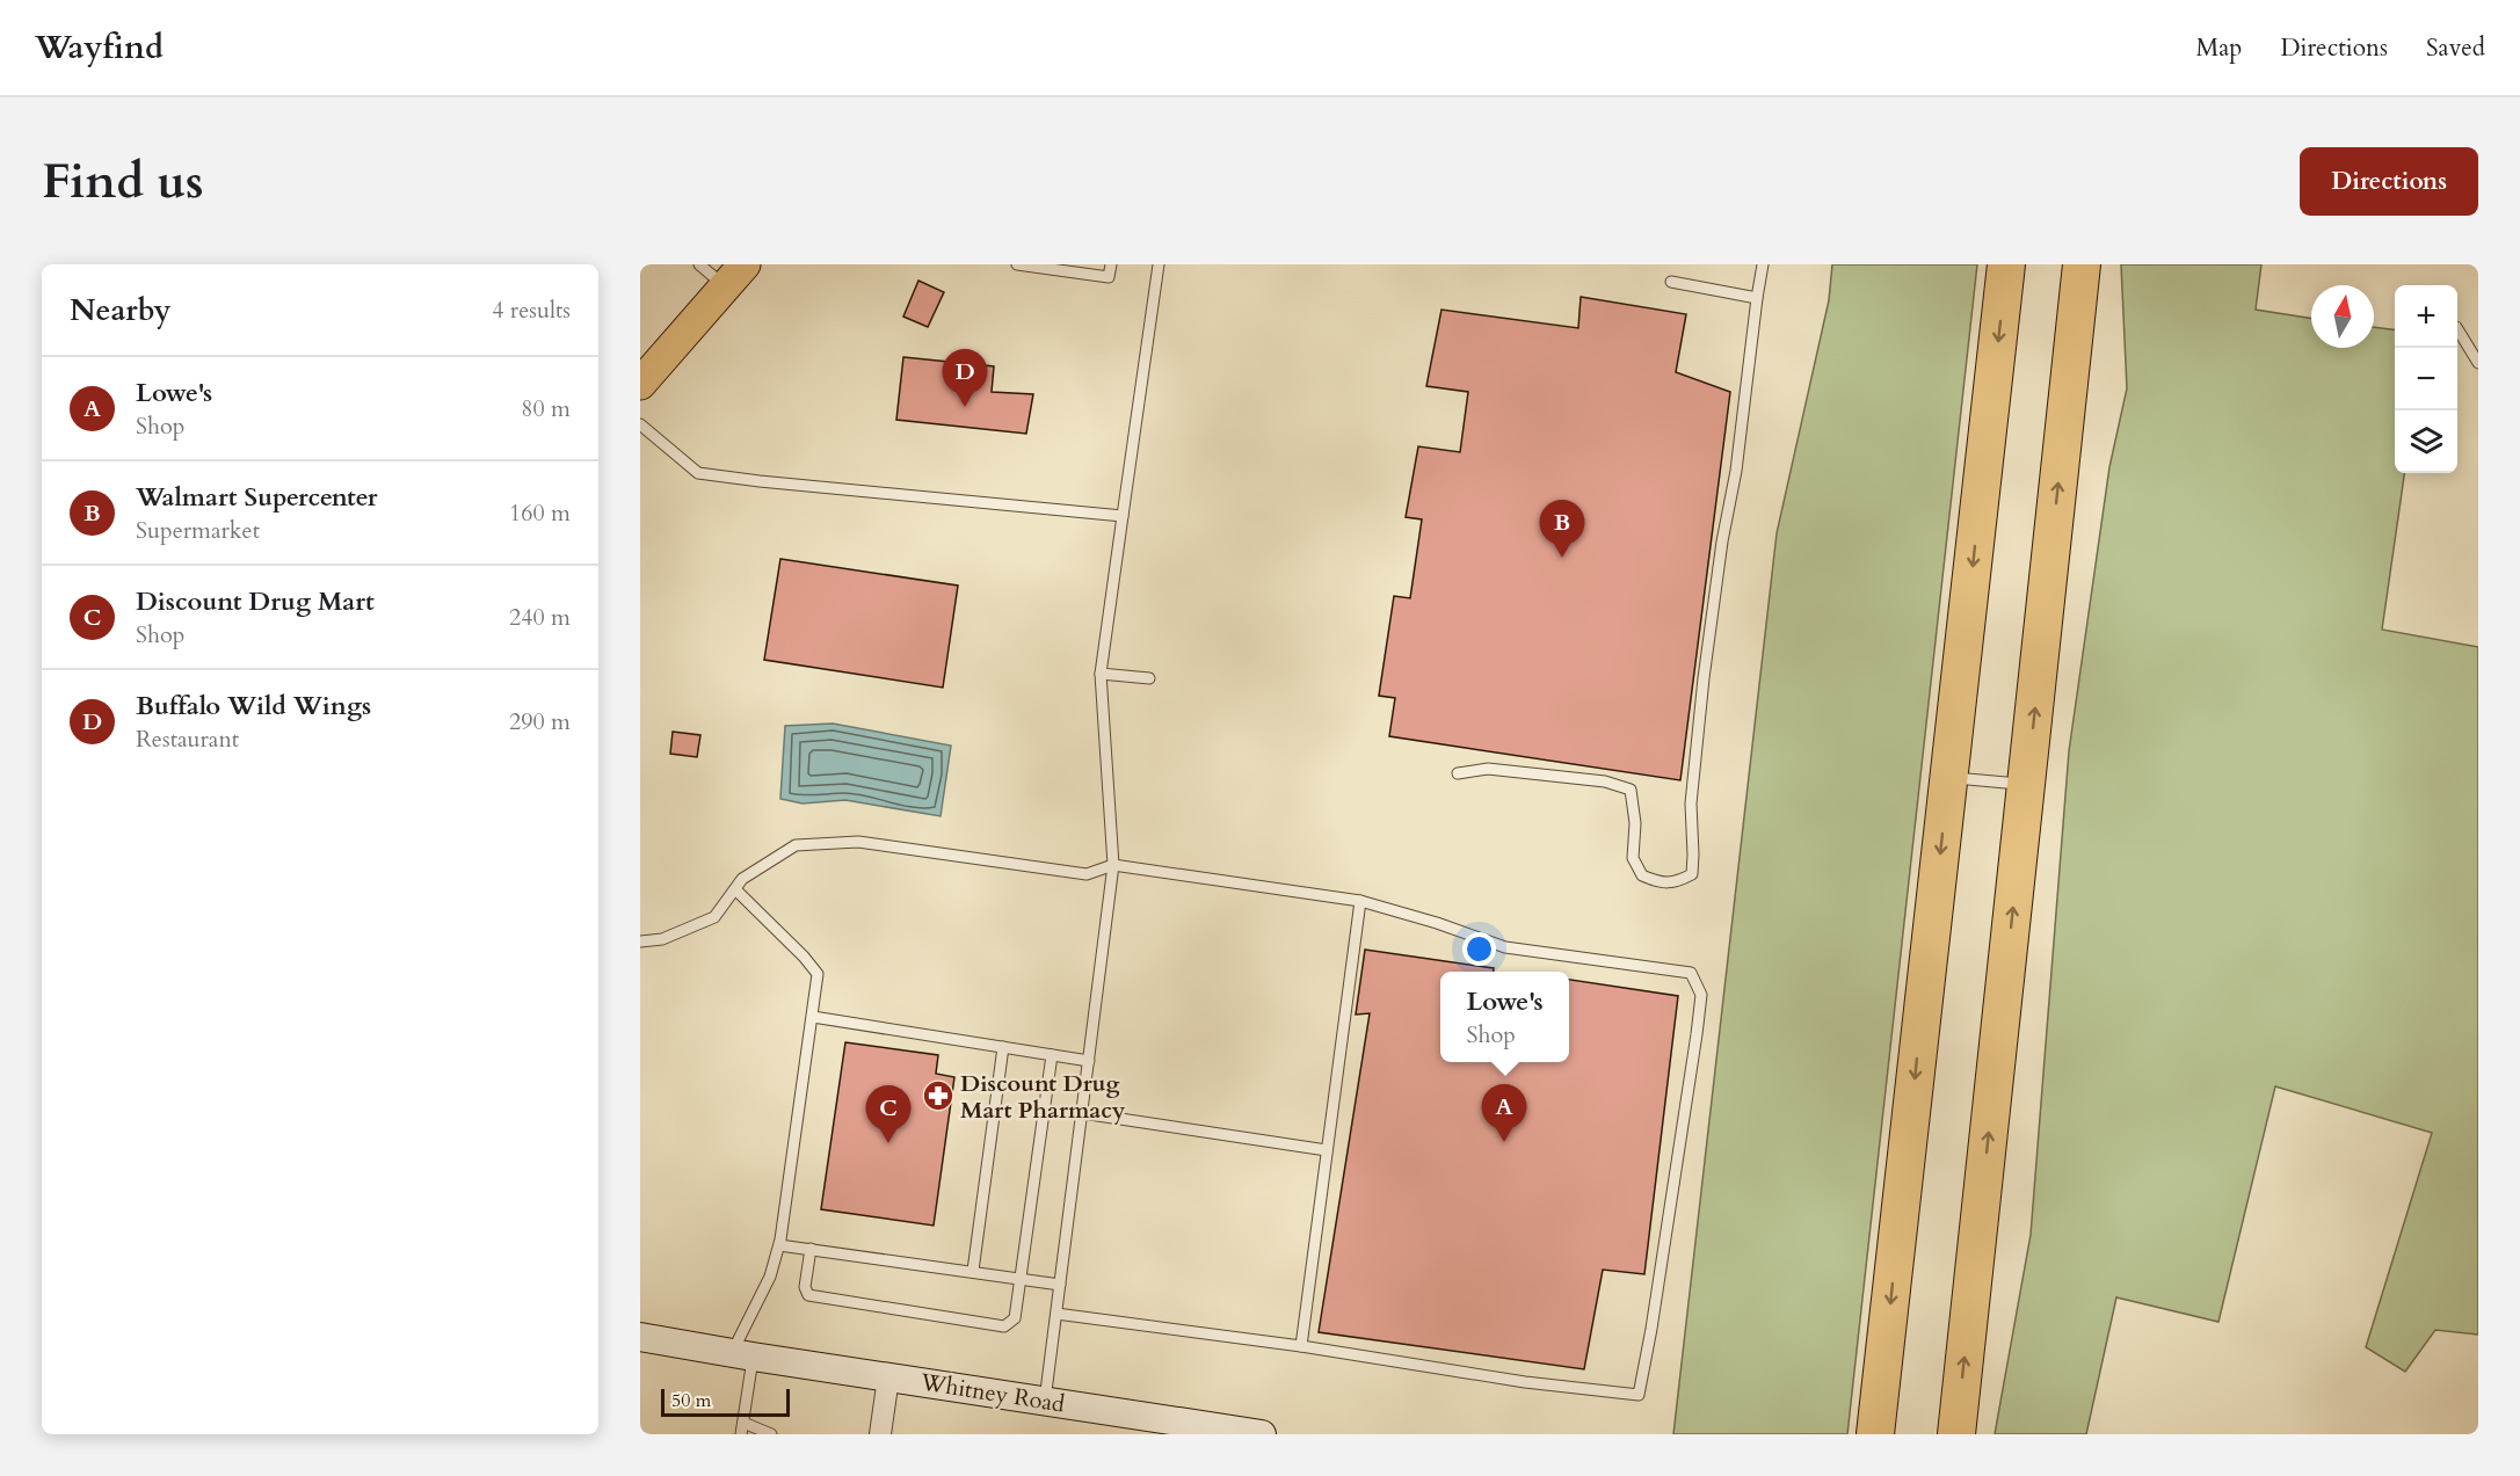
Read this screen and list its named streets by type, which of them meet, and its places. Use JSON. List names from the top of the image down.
{
  "streets": {
    "street": ["Whitney Road"]
  },
  "places": {
    "pharmacy": ["Discount Drug Mart Pharmacy"]
  },
  "scale_bar": "50 m",
  "north": "top",
  "page": {
    "header": "Wayfind",
    "nav": ["Map", "Directions", "Saved"],
    "buttons": "Directions",
    "title": "Find us",
    "heading": ["Nearby", "4 results"],
    "map_buttons": ["+", "−"],
    "pins": [
      "D",
      "B",
      "A",
      "C"
    ],
    "list": [
      {
        "mark": "A",
        "name": "Lowe's",
        "note": "Shop",
        "value": "80 m"
      },
      {
        "mark": "B",
        "name": "Walmart Supercenter",
        "note": "Supermarket",
        "value": "160 m"
      },
      {
        "mark": "C",
        "name": "Discount Drug Mart",
        "note": "Shop",
        "value": "240 m"
      },
      {
        "mark": "D",
        "name": "Buffalo Wild Wings",
        "note": "Restaurant",
        "value": "290 m"
      }
    ],
    "popup": ["Lowe's", "Shop"],
    "scale": "50 m"
  }
}
